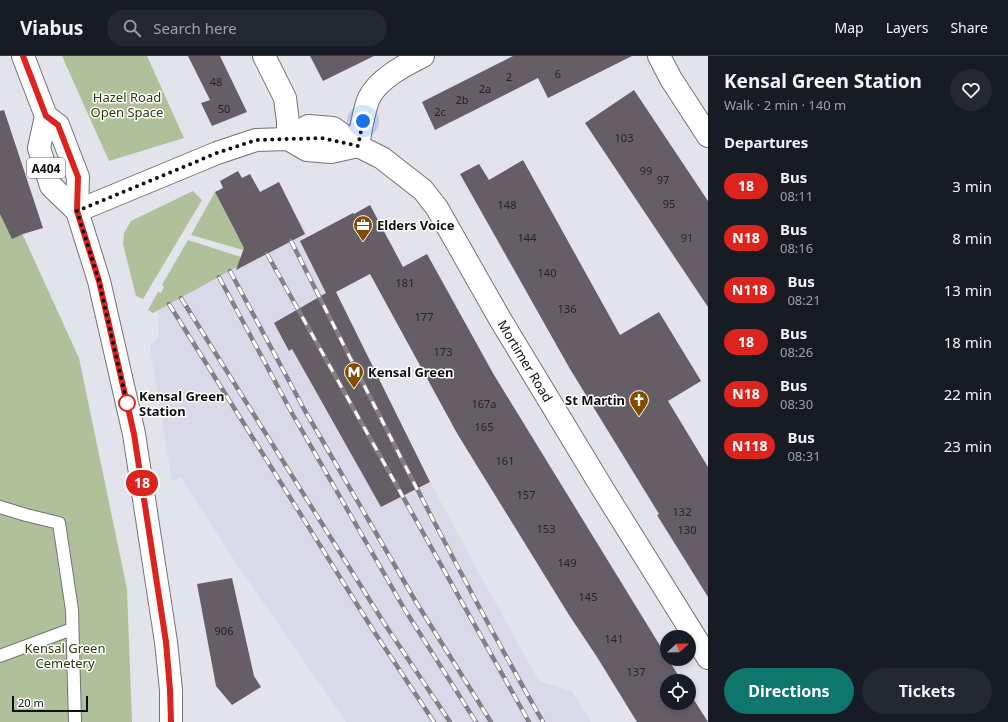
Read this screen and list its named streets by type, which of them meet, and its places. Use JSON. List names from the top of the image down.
{
  "streets": {
    "main road": ["A404", "Mortimer Road"]
  },
  "parks": ["Hazel Road Open Space", "Kensal Green Cemetery"],
  "places": {
    "office": ["Elders Voice"],
    "metro station": ["Kensal Green"],
    "other": ["Kensal Green Station"],
    "church": ["St Martin"]
  },
  "lines": ["bus line 18"],
  "house_numbers": [
    "6",
    "2",
    "48",
    "2a",
    "2b",
    "50",
    "2c",
    "103",
    "99",
    "97",
    "95",
    "148",
    "144",
    "91",
    "140",
    "181",
    "136",
    "177",
    "173",
    "167a",
    "165",
    "161",
    "157",
    "132",
    "153",
    "130",
    "149",
    "145",
    "906",
    "141",
    "137"
  ],
  "scale_bar": "20 m",
  "north": "right",
  "page": {
    "header": "Viabus",
    "search": "Search here",
    "nav": ["Map", "Layers", "Share"],
    "on_map": "18",
    "heading": [
      ["Kensal Green Station", "Walk · 2 min · 140 m"],
      "Departures"
    ],
    "list": [
      {
        "mark": "18",
        "name": "Bus",
        "note": "08:11",
        "value": "3 min"
      },
      {
        "mark": "N18",
        "name": "Bus",
        "note": "08:16",
        "value": "8 min"
      },
      {
        "mark": "N118",
        "name": "Bus",
        "note": "08:21",
        "value": "13 min"
      },
      {
        "mark": "18",
        "name": "Bus",
        "note": "08:26",
        "value": "18 min"
      },
      {
        "mark": "N18",
        "name": "Bus",
        "note": "08:30",
        "value": "22 min"
      },
      {
        "mark": "N118",
        "name": "Bus",
        "note": "08:31",
        "value": "23 min"
      }
    ],
    "buttons": ["Directions", "Tickets"],
    "scale": "20 m"
  }
}
